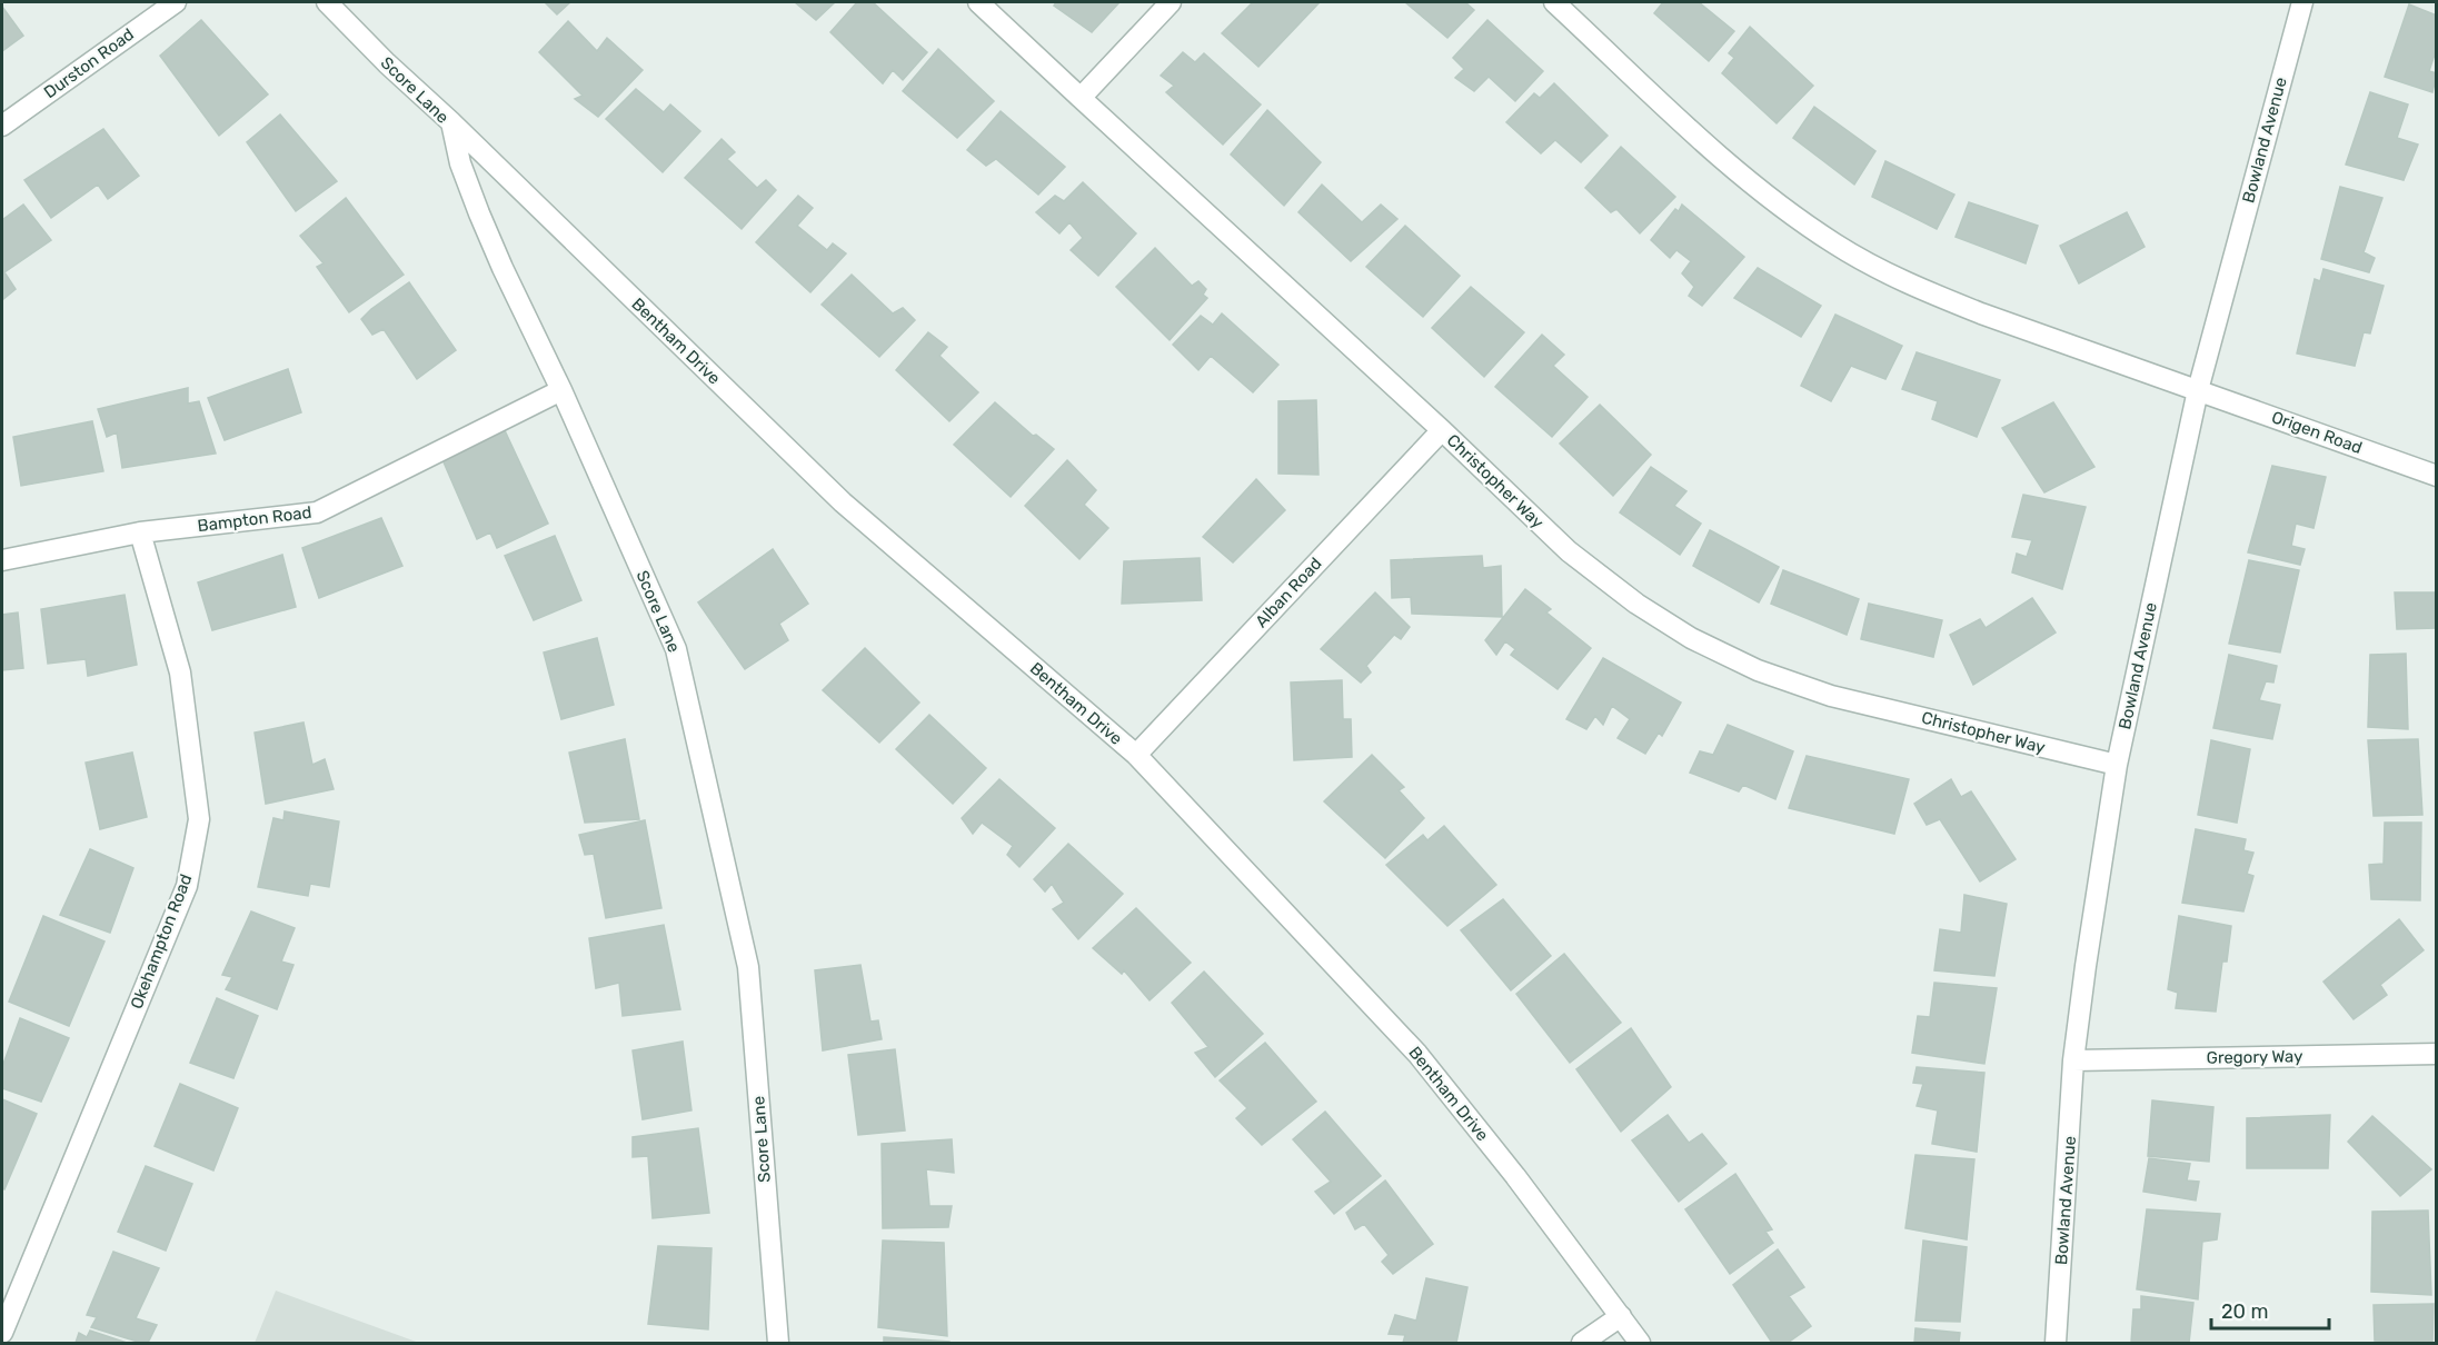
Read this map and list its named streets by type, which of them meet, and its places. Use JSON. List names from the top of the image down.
{
  "streets": {
    "street": [
      "Durston Road",
      "Score Lane",
      "Bowland Avenue",
      "Bentham Drive",
      "Origen Road",
      "Christopher Way",
      "Bampton Road",
      "Alban Road",
      "Okehampton Road",
      "Gregory Way"
    ]
  },
  "crossings": [
    ["Score Lane", "Bentham Drive"],
    ["Score Lane", "Bampton Road"],
    ["Bowland Avenue", "Origen Road"],
    ["Bowland Avenue", "Christopher Way"],
    ["Bowland Avenue", "Gregory Way"],
    ["Bentham Drive", "Alban Road"],
    ["Christopher Way", "Alban Road"],
    ["Bampton Road", "Okehampton Road"]
  ],
  "scale_bar": "20 m"
}
